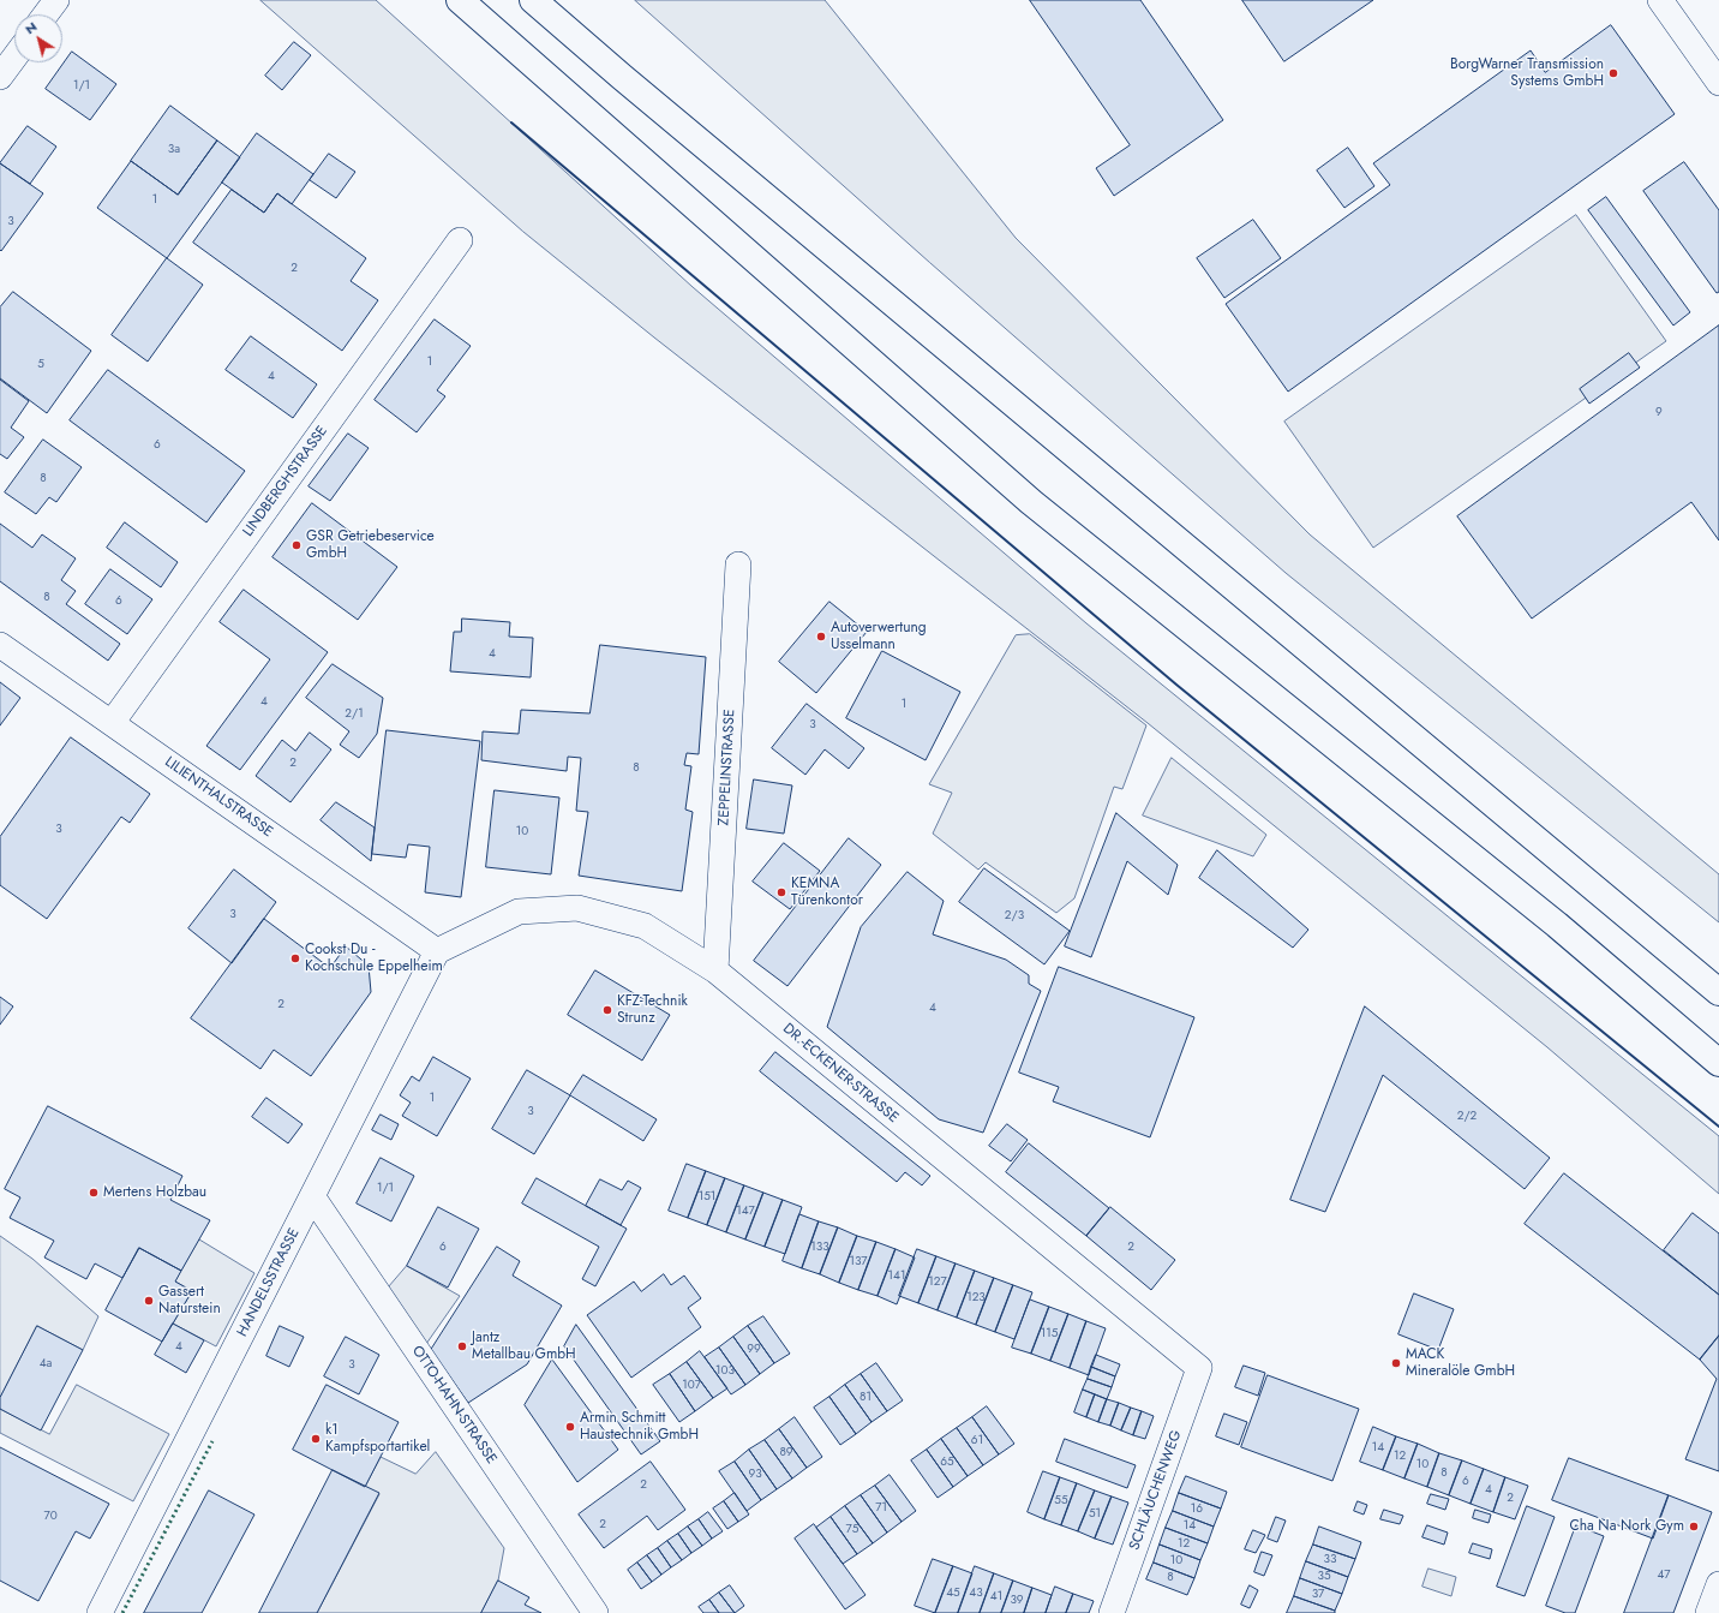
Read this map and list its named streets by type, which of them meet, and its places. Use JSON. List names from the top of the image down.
{
  "streets": {
    "street": [
      "LINDBERGHSTRASSE",
      "ZEPPELINSTRASSE",
      "LILIENTHALSTRASSE",
      "DR.-ECKENER-STRASSE",
      "HANDELSSTRASSE",
      "OTTO-HAHN-STRASSE",
      "SCHLÄUCHENWEG"
    ]
  },
  "crossings": [
    ["LINDBERGHSTRASSE", "LILIENTHALSTRASSE"],
    ["ZEPPELINSTRASSE", "DR.-ECKENER-STRASSE"],
    ["LILIENTHALSTRASSE", "DR.-ECKENER-STRASSE"],
    ["LILIENTHALSTRASSE", "HANDELSSTRASSE"],
    ["DR.-ECKENER-STRASSE", "HANDELSSTRASSE"],
    ["DR.-ECKENER-STRASSE", "SCHLÄUCHENWEG"],
    ["HANDELSSTRASSE", "OTTO-HAHN-STRASSE"]
  ],
  "places": [
    "BorgWarner Transmission Systems GmbH",
    "GSR Getriebeservice GmbH",
    "Autoverwertung Usselmann",
    "KEMNA Türenkontor",
    "Cookst Du - Kochschule Eppelheim",
    "KFZ-Technik Strunz",
    "Mertens Holzbau",
    "Gassert Naturstein",
    "Jantz Metallbau GmbH",
    "MACK Mineralöle GmbH",
    "Armin Schmitt Haustechnik GmbH",
    "k1 Kampfsportartikel",
    "Cha Na Nork Gym"
  ],
  "house_numbers": [
    "1/1",
    "3a",
    "1",
    "3",
    "2",
    "1",
    "5",
    "4",
    "9",
    "6",
    "8",
    "8",
    "6",
    "4",
    "4",
    "1",
    "2/1",
    "3",
    "2",
    "8",
    "3",
    "10",
    "3",
    "2/3",
    "2",
    "4",
    "1",
    "3",
    "2/2",
    "1/1",
    "151",
    "147",
    "6",
    "133",
    "2",
    "137",
    "141",
    "127",
    "123",
    "115",
    "4",
    "99",
    "4a",
    "3",
    "103",
    "107",
    "81",
    "61",
    "14",
    "89",
    "12",
    "65",
    "10",
    "8",
    "93",
    "6",
    "2",
    "4",
    "2",
    "55",
    "71",
    "16",
    "51",
    "70",
    "2",
    "14",
    "75",
    "12",
    "33",
    "10",
    "47",
    "35",
    "8",
    "45",
    "43",
    "37",
    "41",
    "39"
  ],
  "north": "top left"
}
